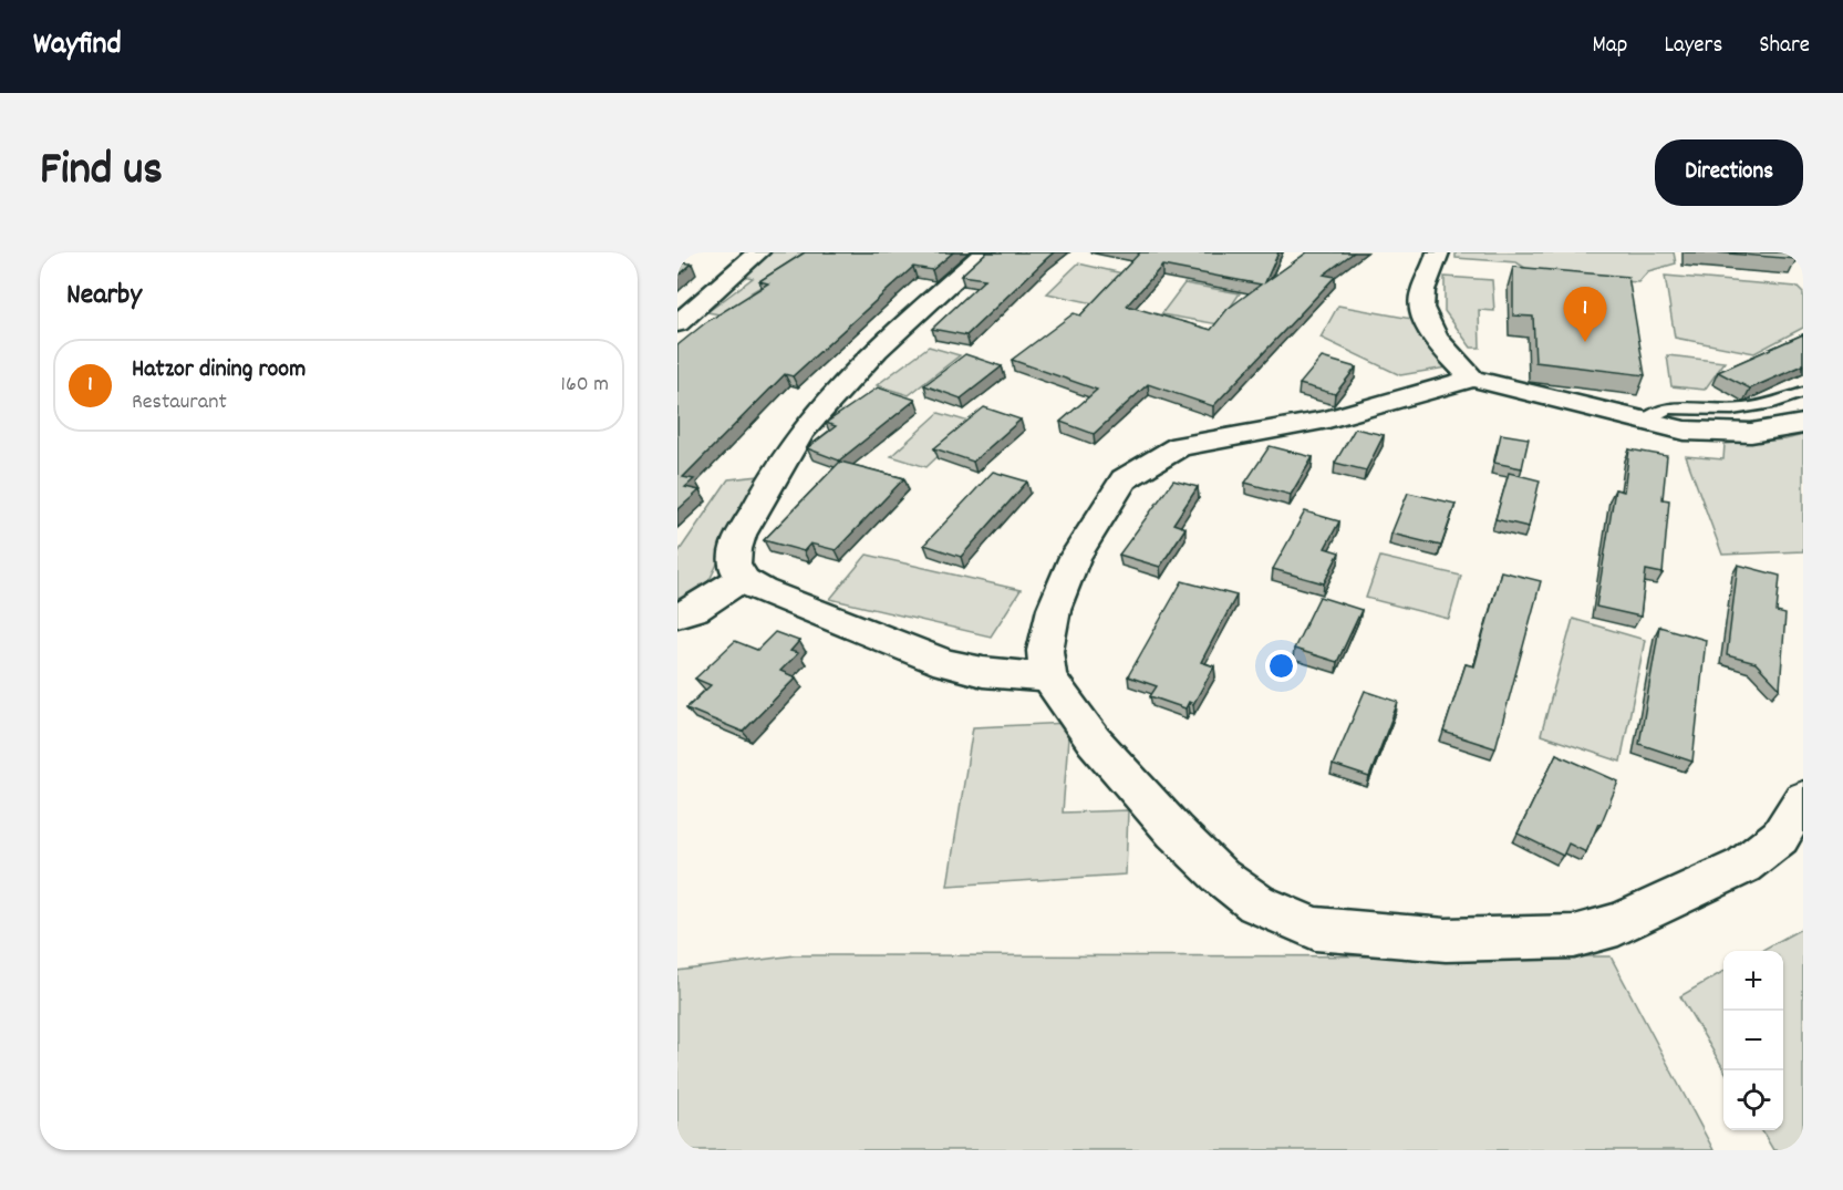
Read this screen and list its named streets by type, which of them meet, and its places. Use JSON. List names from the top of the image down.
{
  "page": {
    "header": "Wayfind",
    "nav": ["Map", "Layers", "Share"],
    "title": "Find us",
    "buttons": "Directions",
    "heading": "Nearby",
    "pins": "1",
    "list": [
      {
        "mark": "1",
        "name": "Hatzor dining room",
        "note": "Restaurant",
        "value": "160 m"
      }
    ],
    "map_buttons": ["+", "−"]
  }
}
